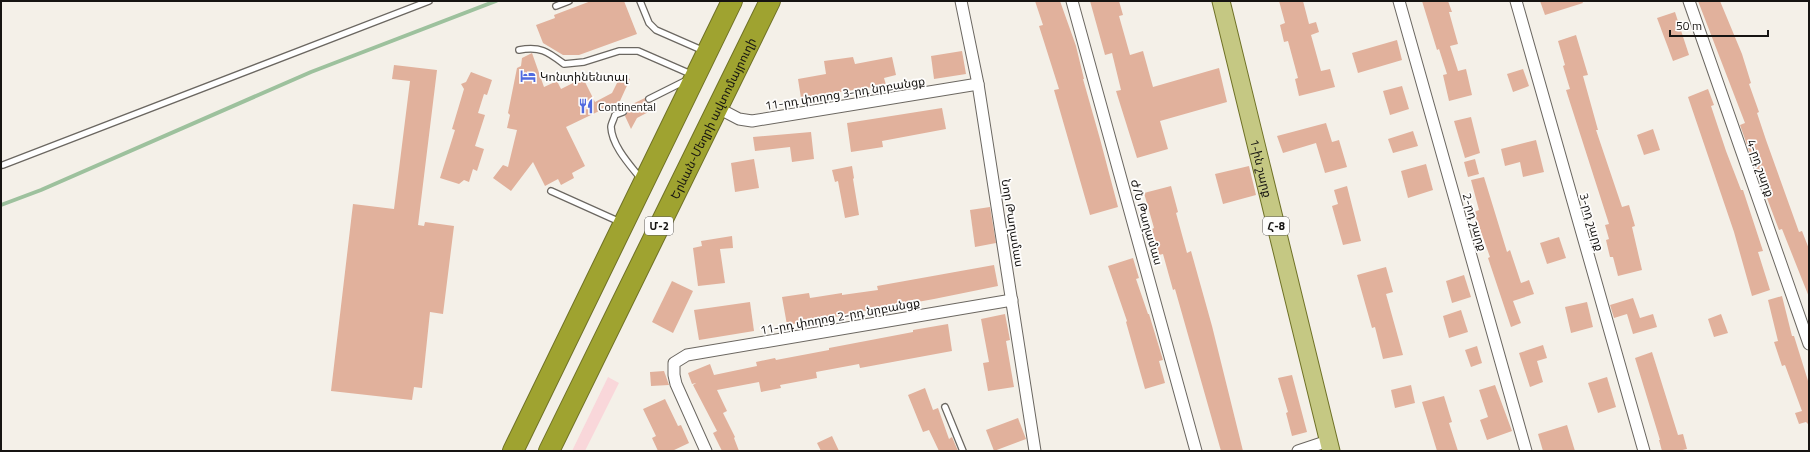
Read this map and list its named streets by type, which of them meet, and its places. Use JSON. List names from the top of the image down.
{
  "streets": {
    "highway": ["Երևան-Մեղրի ավտոմայրուղի", "Մ-2"],
    "main road": ["1-ին շարք", "Հ-8"],
    "street": [
      "11-րդ փողոց 3-րդ նրբանցք",
      "4-րդ շարք",
      "Ժ/Ն Թաղամաս",
      "2-րդ շարք",
      "3-րդ շարք",
      "Նոր Թաղամաս",
      "11-րդ փողոց 2-րդ նրբանցք"
    ]
  },
  "crossings": [
    ["11-րդ փողոց 3-րդ նրբանցք", "Երևան-Մեղրի ավտոմայրուղի"],
    ["11-րդ փողոց 3-րդ նրբանցք", "Նոր Թաղամաս"],
    ["Նոր Թաղամաս", "11-րդ փողոց 2-րդ նրբանցք"]
  ],
  "places": {
    "hotel": ["Կոնտինենտալ"],
    "restaurant": ["Continental"]
  },
  "scale_bar": "50 m"
}
